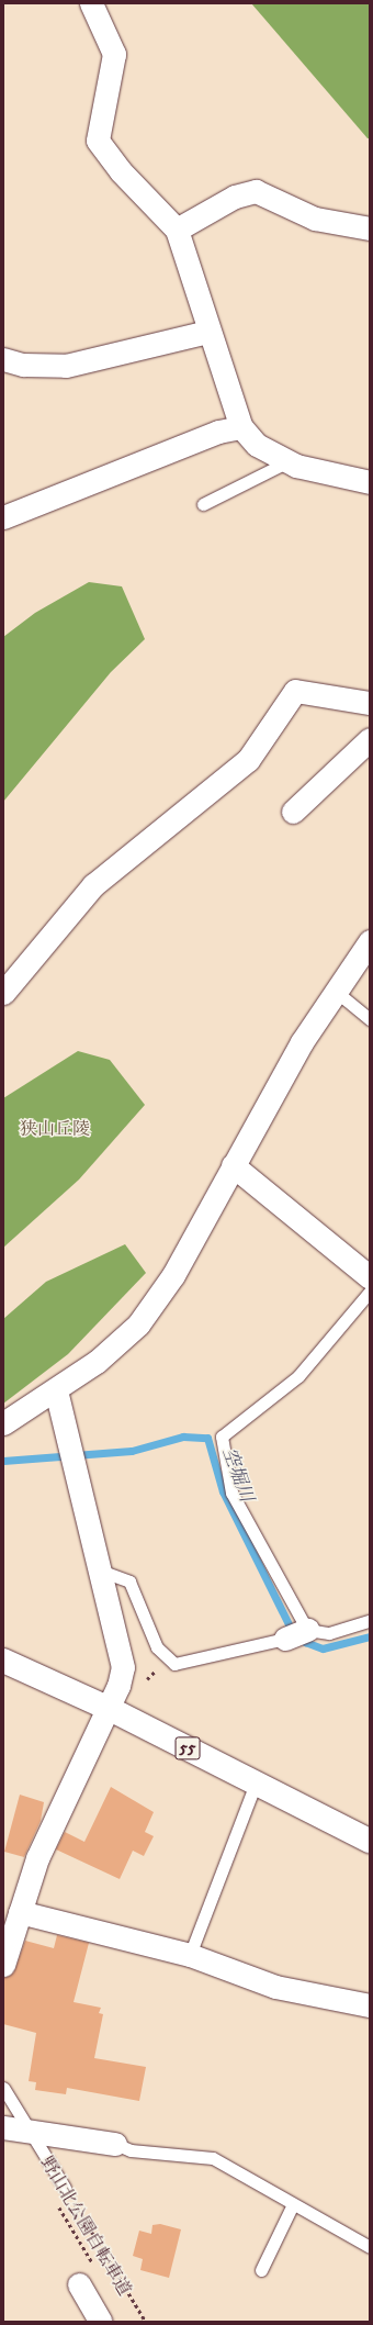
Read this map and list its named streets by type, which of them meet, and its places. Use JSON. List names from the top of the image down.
{
  "streets": {
    "main road": ["55"],
    "path": ["野山北公園自転車道"]
  },
  "water": ["空堀川"],
  "parks": ["狭山丘陵"]
}
